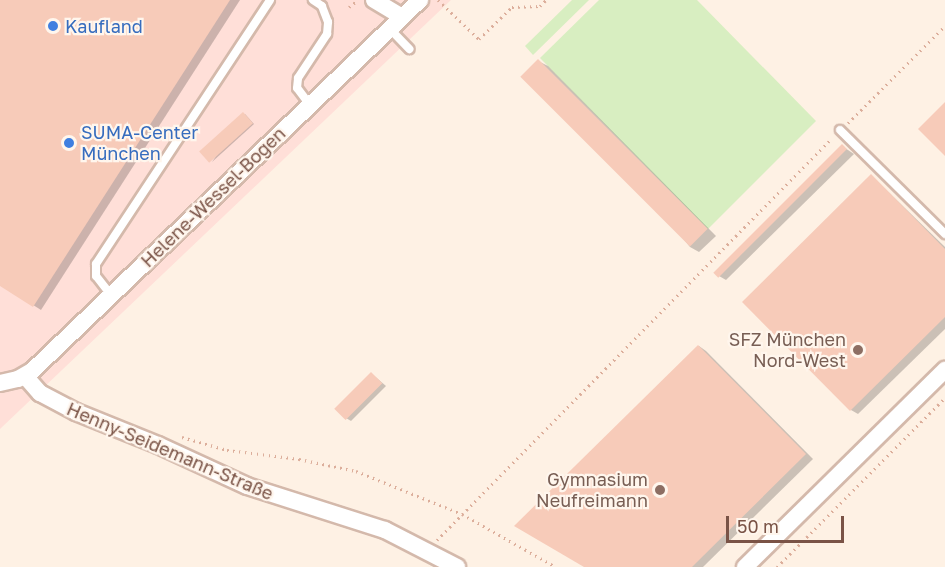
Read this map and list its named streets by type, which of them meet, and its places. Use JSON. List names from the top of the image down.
{
  "streets": {
    "street": ["Helene-Wessel-Bogen", "Henny-Seidemann-Straße"]
  },
  "crossings": [
    ["Helene-Wessel-Bogen", "Henny-Seidemann-Straße"]
  ],
  "places": [
    "Kaufland",
    "SUMA-Center München",
    "SFZ München Nord-West",
    "Gymnasium Neufreimann"
  ],
  "scale_bar": "50 m"
}
